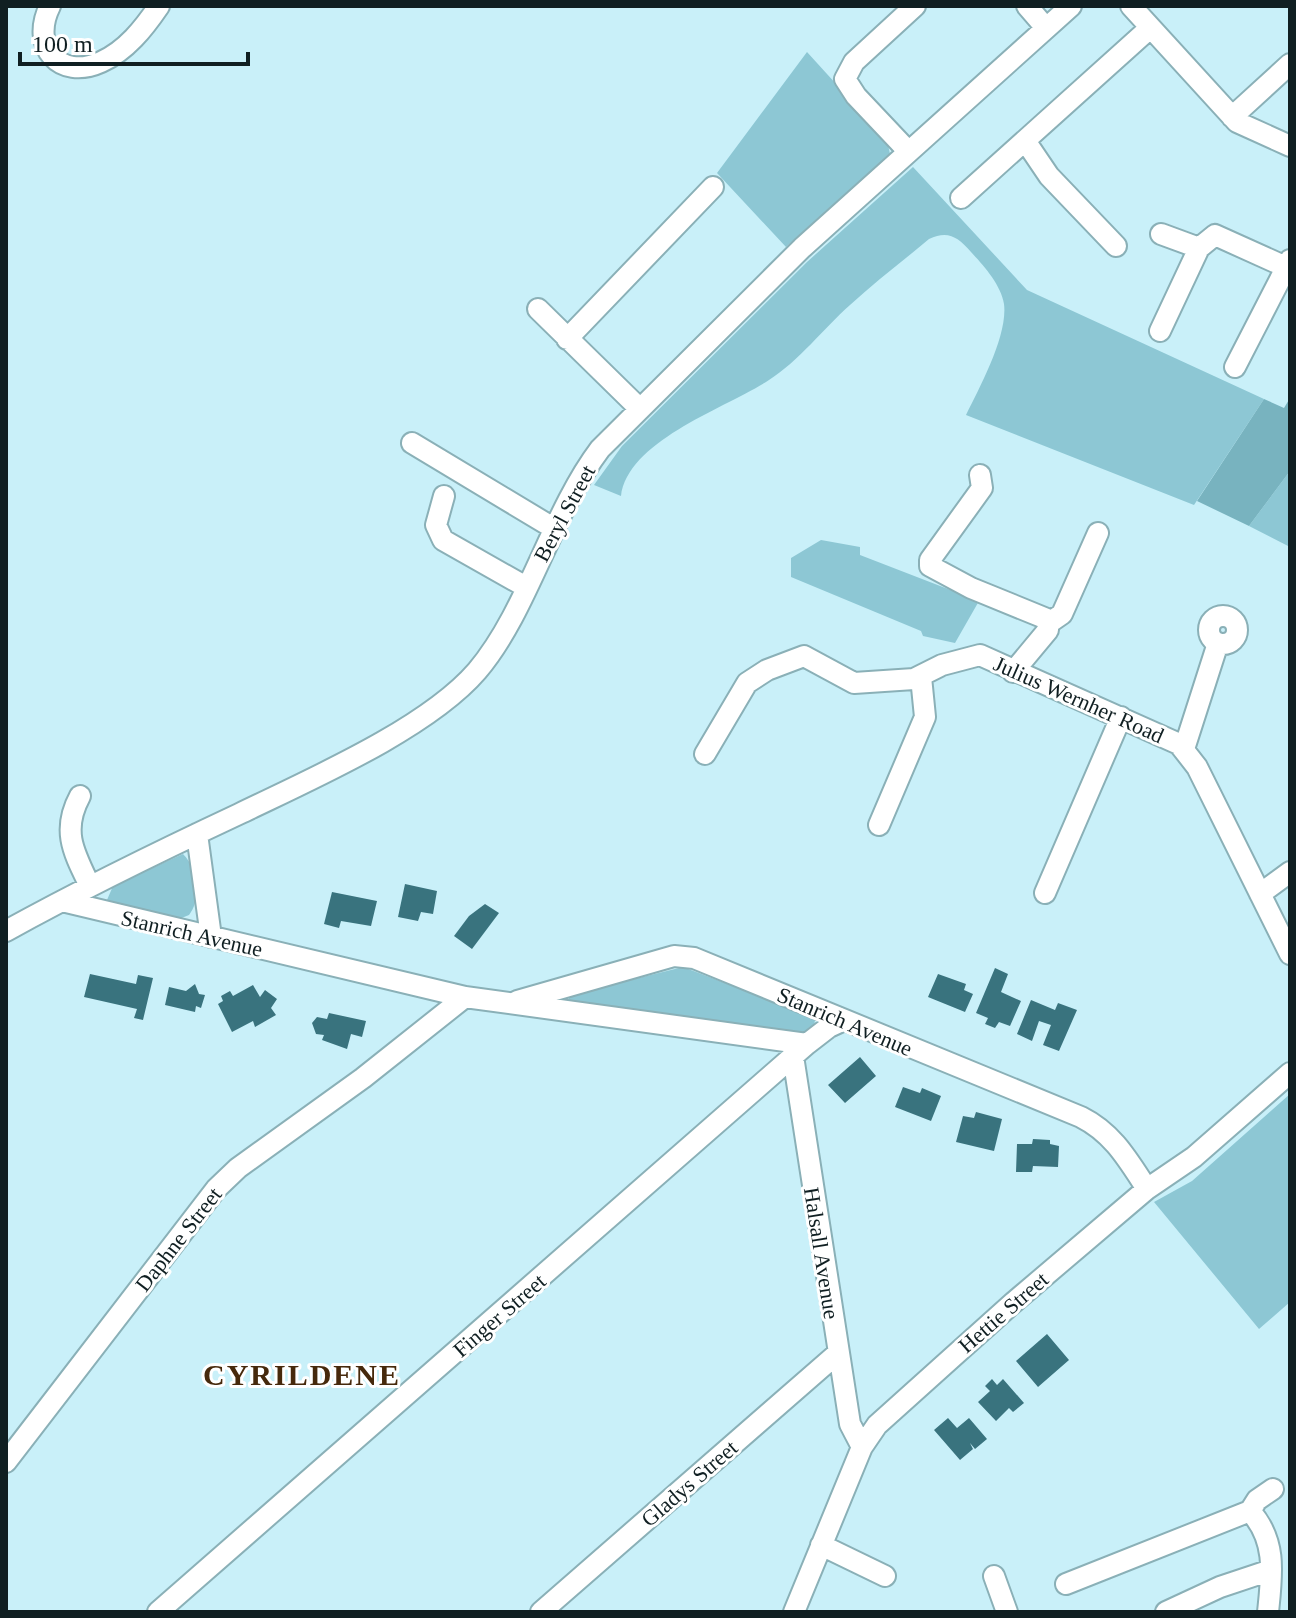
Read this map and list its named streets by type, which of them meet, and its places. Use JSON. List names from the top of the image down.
{
  "streets": {
    "street": [
      "Beryl Street",
      "Julius Wernher Road",
      "Stanrich Avenue",
      "Daphne Street",
      "Halsall Avenue",
      "Hettie Street",
      "Finger Street",
      "Gladys Street"
    ]
  },
  "crossings": [
    ["Beryl Street", "Stanrich Avenue"],
    ["Stanrich Avenue", "Daphne Street"],
    ["Stanrich Avenue", "Halsall Avenue"],
    ["Stanrich Avenue", "Hettie Street"],
    ["Stanrich Avenue", "Finger Street"],
    ["Halsall Avenue", "Hettie Street"],
    ["Halsall Avenue", "Finger Street"],
    ["Halsall Avenue", "Gladys Street"]
  ],
  "districts": ["CYRILDENE"],
  "scale_bar": "100 m"
}
